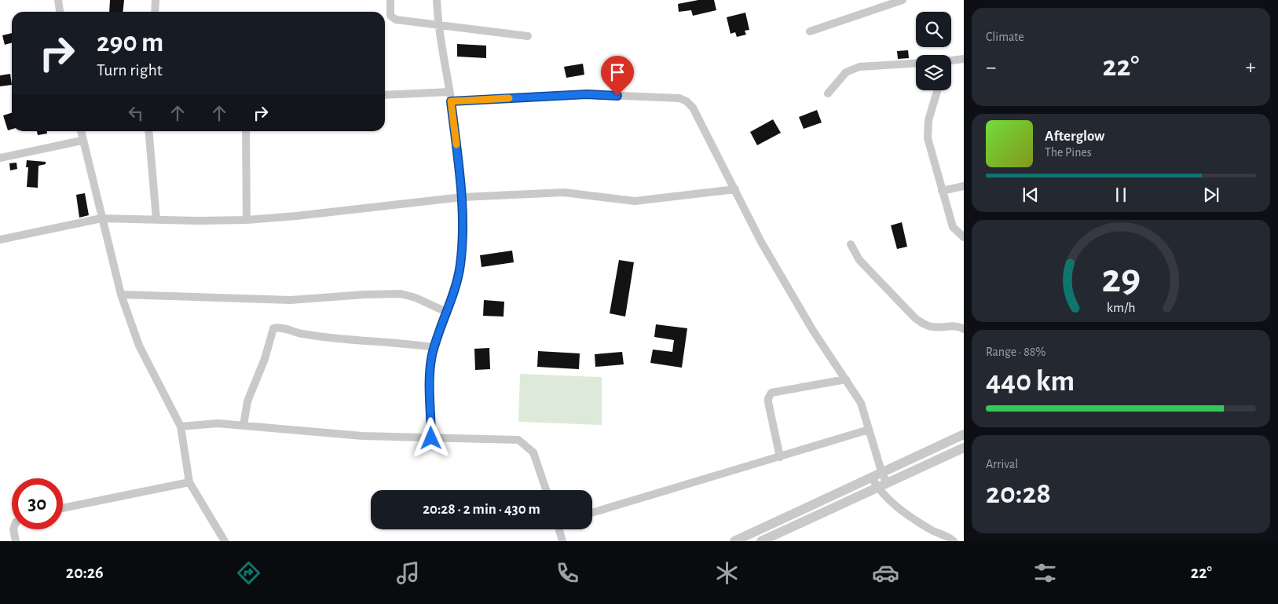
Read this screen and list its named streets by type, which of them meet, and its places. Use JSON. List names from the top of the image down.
{
  "page": {
    "tile": [
      "Climate",
      ["Range · 88%", "440 km"],
      ["Arrival", "20:28"]
    ],
    "turn": ["290 m", "Turn right"],
    "heat": ["−", "22°", "+"],
    "song": ["Afterglow", "The Pines"],
    "limit": "30",
    "trip": "20:28 · 2 min · 430 m",
    "tabs": ["20:26", "22°"],
    "gauge": ["29", "km/h"]
  }
}
